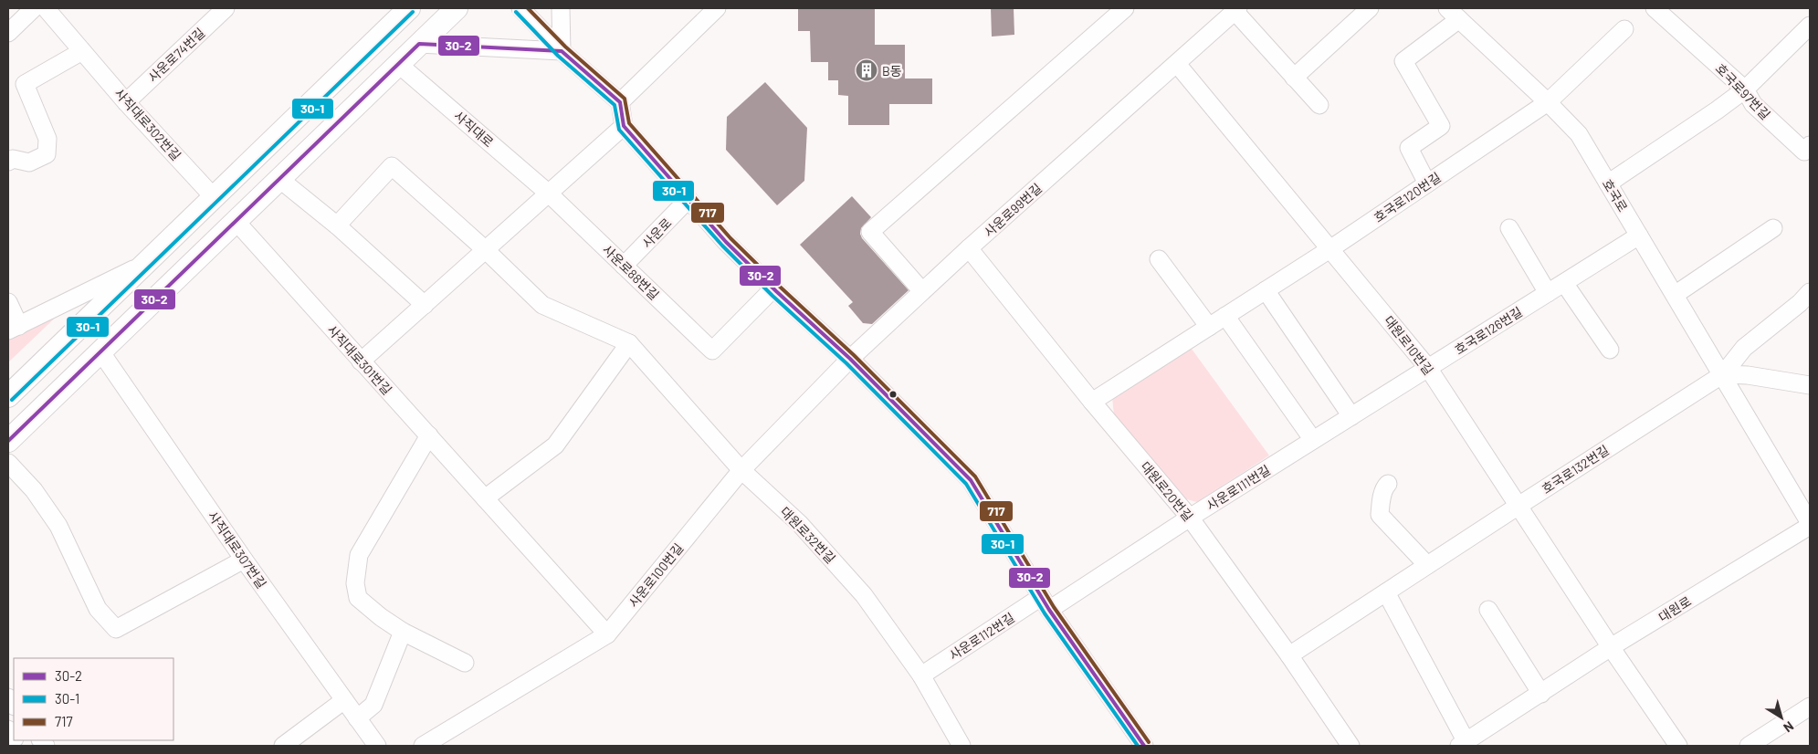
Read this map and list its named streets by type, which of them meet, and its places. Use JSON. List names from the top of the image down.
{
  "streets": {
    "street": [
      "사운로74번길",
      "호국로97번길",
      "사직대로302번길",
      "사직대로",
      "호국로",
      "호국로120번길",
      "사운로99번길",
      "사운로",
      "사운로88번길",
      "호국로126번길",
      "대원로10번길",
      "사직대로301번길",
      "호국로132번길",
      "사운로111번길",
      "대원로20번길",
      "대원로32번길",
      "사직대로307번길",
      "사운로100번길",
      "대원로",
      "사운로112번길"
    ]
  },
  "crossings": [
    ["사운로74번길", "사직대로302번길"],
    ["사직대로", "사운로88번길"],
    ["호국로", "호국로120번길"],
    ["호국로", "호국로126번길"],
    ["호국로", "호국로132번길"],
    ["호국로", "대원로"],
    ["호국로120번길", "대원로10번길"],
    ["호국로120번길", "대원로20번길"],
    ["사운로99번길", "대원로10번길"],
    ["사운로99번길", "대원로20번길"],
    ["사운로99번길", "사운로100번길"],
    ["사운로", "사운로88번길"],
    ["호국로126번길", "대원로10번길"],
    ["호국로126번길", "사운로111번길"],
    ["대원로10번길", "호국로132번길"],
    ["대원로10번길", "사운로111번길"],
    ["대원로10번길", "대원로"],
    ["사직대로301번길", "사운로100번길"],
    ["호국로132번길", "대원로20번길"],
    ["사운로111번길", "대원로20번길"],
    ["사운로111번길", "사운로112번길"],
    ["대원로32번길", "사운로100번길"],
    ["대원로32번길", "사운로112번길"]
  ],
  "places": {
    "building": ["B동"]
  },
  "lines": ["transit line 717", "transit line 30-1", "transit line 30-2"],
  "legend": ["30-2", "30-1", "717"],
  "north": "bottom right"
}
